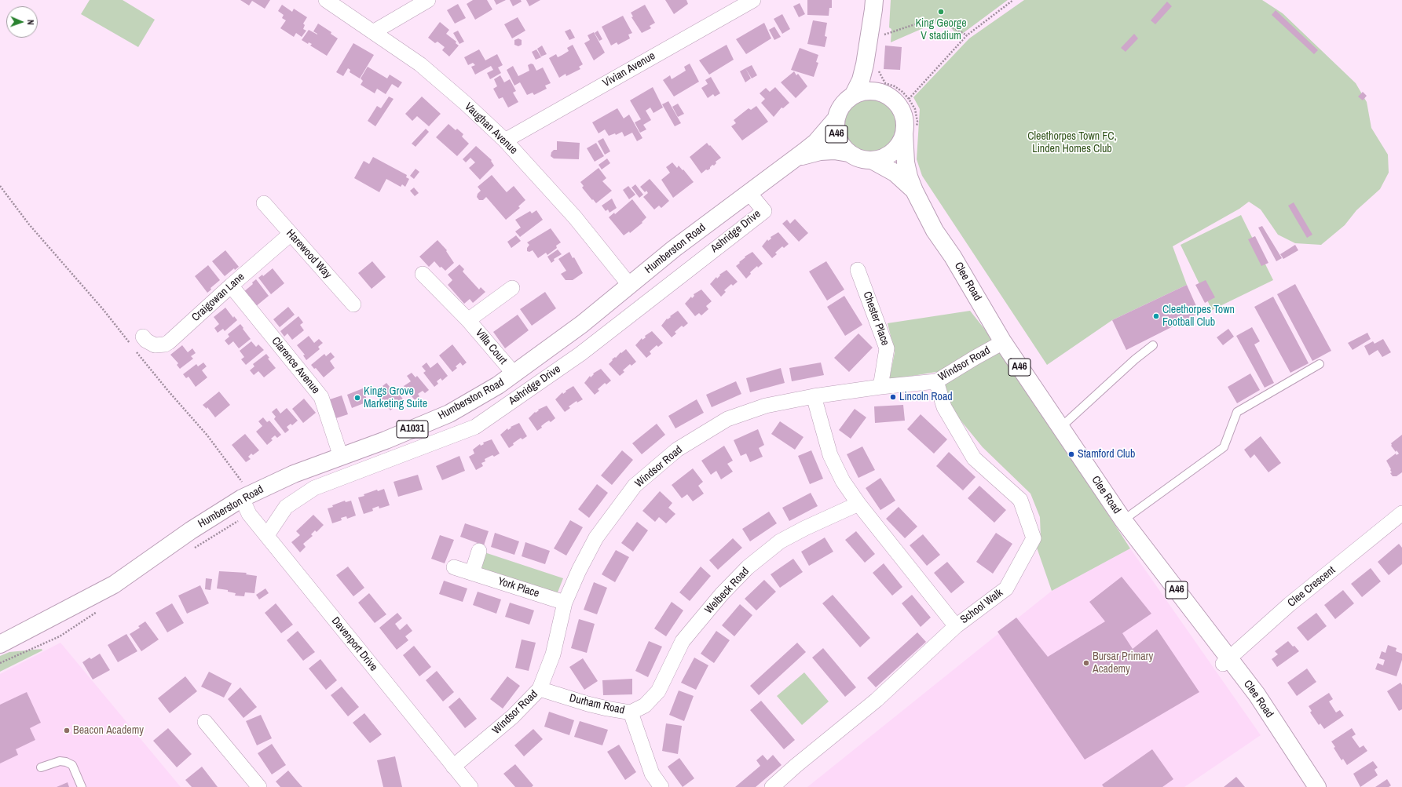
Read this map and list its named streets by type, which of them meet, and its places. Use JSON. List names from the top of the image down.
{
  "streets": {
    "main road": [
      "A46",
      "Humberston Road",
      "Clee Road",
      "A1031"
    ],
    "street": [
      "Vivian Avenue",
      "Vaughan Avenue",
      "Ashridge Drive",
      "Harewood Way",
      "Craigowan Lane",
      "Chester Place",
      "Villa Court",
      "Windsor Road",
      "Clarence Avenue",
      "Clee Crescent",
      "York Place",
      "Welbeck Road",
      "School Walk",
      "Davenport Drive",
      "Durham Road"
    ]
  },
  "crossings": [
    ["Vivian Avenue", "Vaughan Avenue"],
    ["Vaughan Avenue", "Humberston Road"],
    ["A46", "Humberston Road"],
    ["A46", "Clee Road"],
    ["Ashridge Drive", "Humberston Road"],
    ["Ashridge Drive", "Davenport Drive"],
    ["Humberston Road", "Clee Road"],
    ["Humberston Road", "Villa Court"],
    ["Humberston Road", "Clarence Avenue"],
    ["Humberston Road", "Davenport Drive"],
    ["Harewood Way", "Craigowan Lane"],
    ["Clee Road", "Windsor Road"],
    ["Clee Road", "Clee Crescent"],
    ["Craigowan Lane", "Clarence Avenue"],
    ["Chester Place", "Windsor Road"],
    ["Windsor Road", "York Place"],
    ["Windsor Road", "School Walk"],
    ["Windsor Road", "Davenport Drive"],
    ["Windsor Road", "Durham Road"],
    ["Welbeck Road", "Durham Road"]
  ],
  "parks": ["Cleethorpes Town FC, Linden Homes Club"],
  "places": [
    "King George V stadium",
    "Cleethorpes Town Football Club",
    "Lincoln Road",
    "Kings Grove Marketing Suite",
    "Stamford Club",
    "Bursar Primary Academy",
    "Beacon Academy"
  ],
  "north": "right"
}
